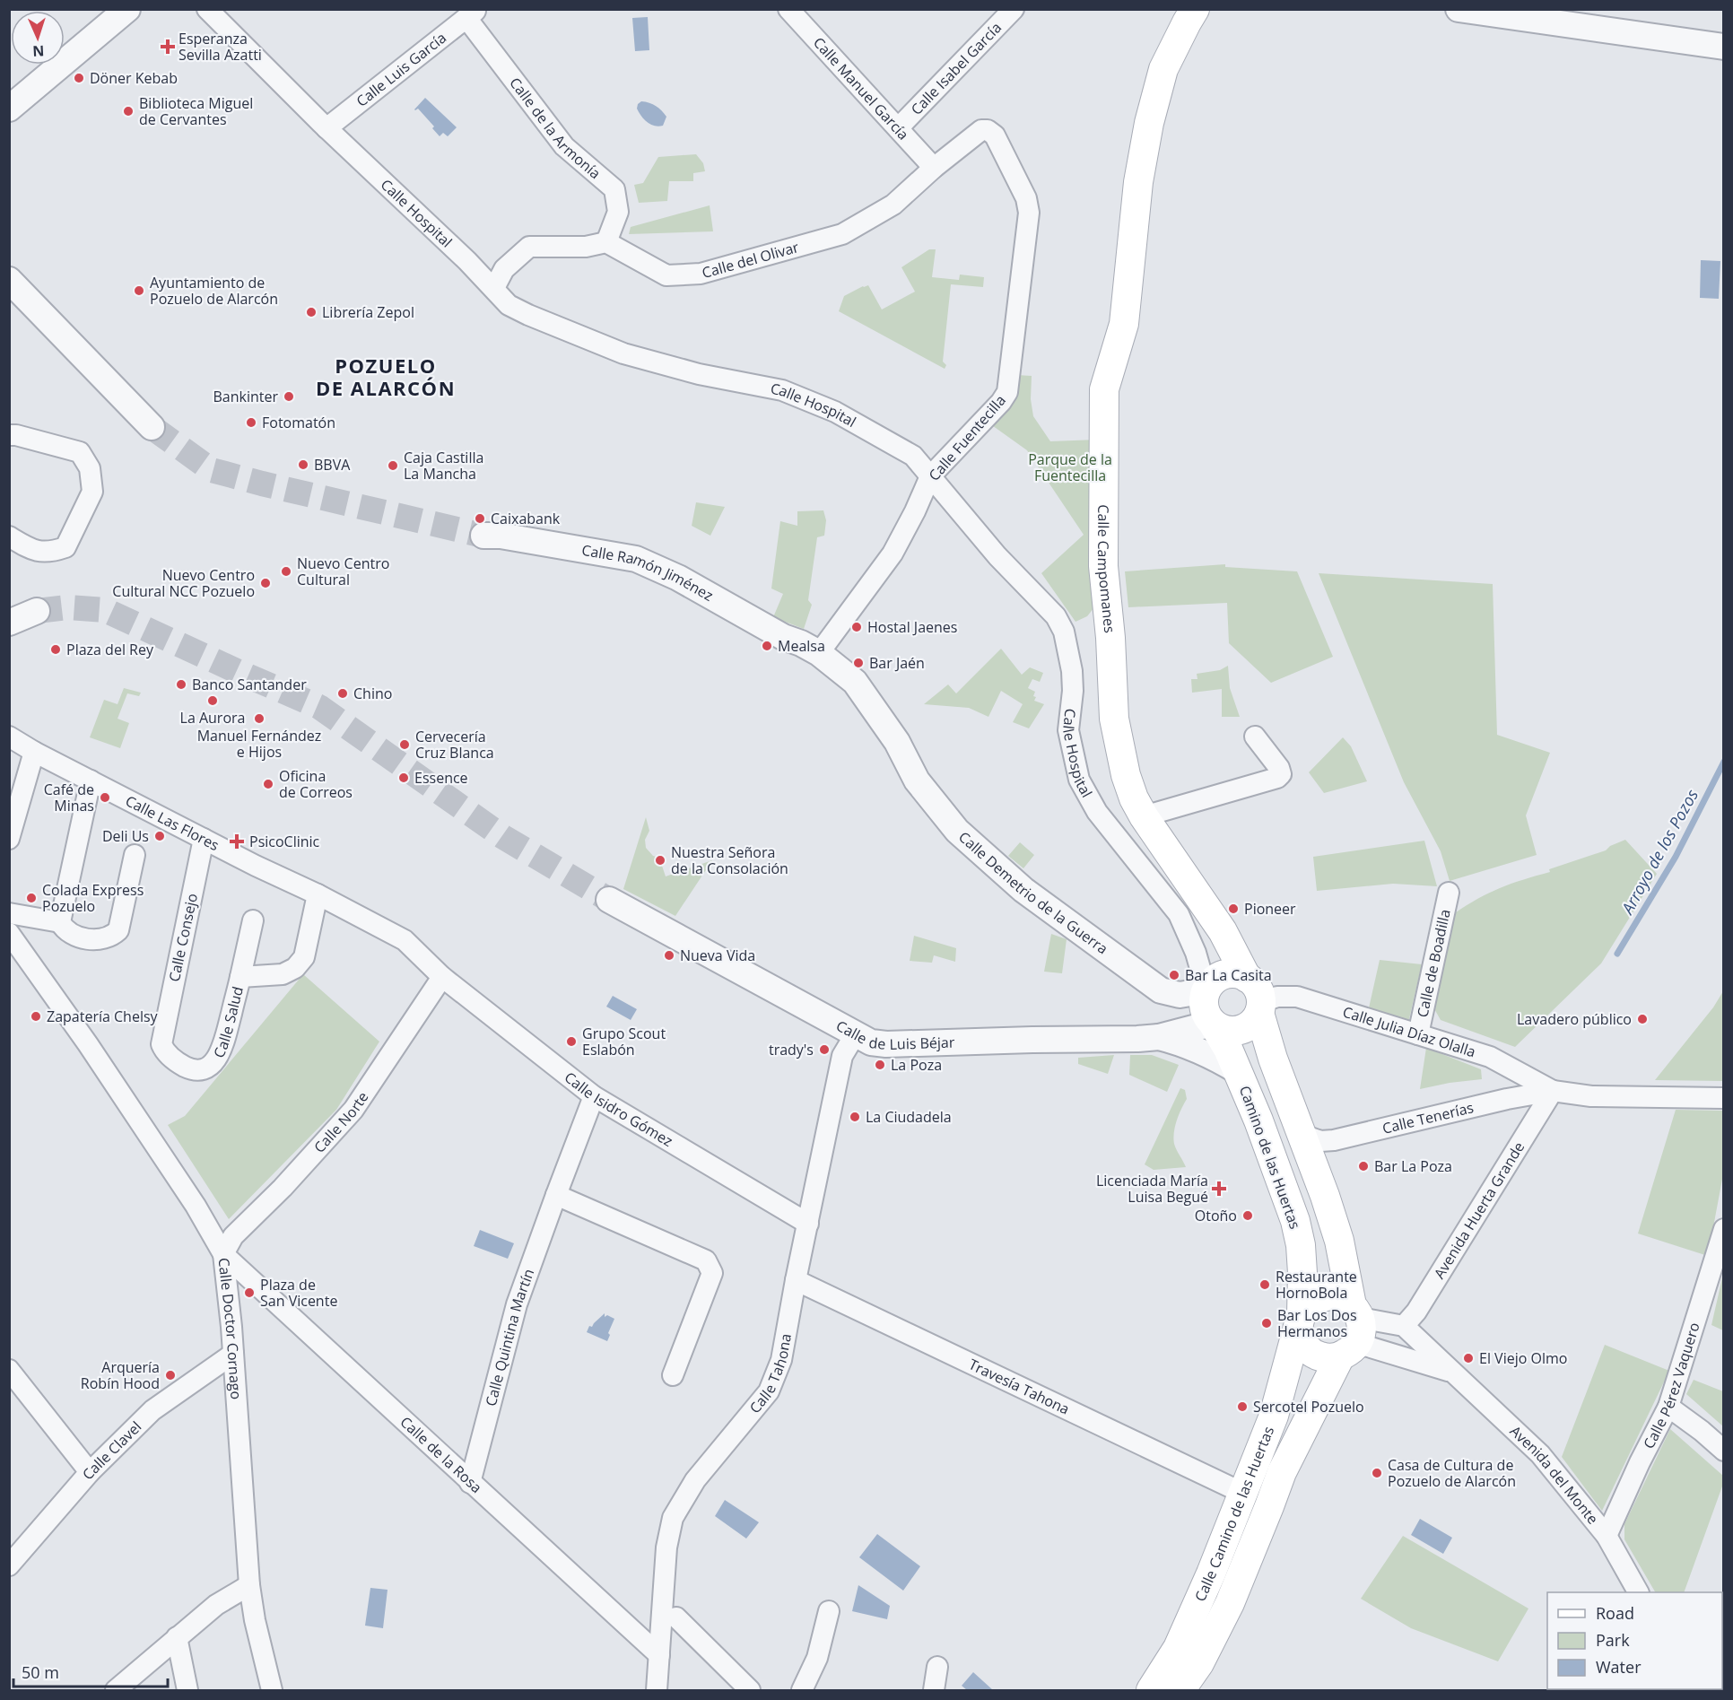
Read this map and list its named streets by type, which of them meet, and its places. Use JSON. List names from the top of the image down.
{
  "streets": {
    "main road": ["Calle Campomanes", "Camino de las Huertas", "Calle Camino de las Huertas"],
    "street": [
      "Calle Luis García",
      "Calle Isabel García",
      "Calle Manuel García",
      "Calle de la Armonía",
      "Calle Hospital",
      "Calle del Olivar",
      "Calle Fuentecilla",
      "Calle Ramón Jiménez",
      "Calle Las Flores",
      "Calle Demetrio de la Guerra",
      "Calle Consejo",
      "Calle de Boadilla",
      "Calle Salud",
      "Calle de Luis Béjar",
      "Calle Julia Díaz Olalla",
      "Calle Isidro Gómez",
      "Calle Tenerías",
      "Calle Norte",
      "Avenida Huerta Grande",
      "Calle Doctor Cornago",
      "Calle Quintina Martín",
      "Calle Tahona",
      "Calle Pérez Vaquero",
      "Travesía Tahona",
      "Calle Clavel",
      "Calle de la Rosa",
      "Avenida del Monte"
    ]
  },
  "crossings": [
    ["Calle Luis García", "Calle de la Armonía"],
    ["Calle Luis García", "Calle Hospital"],
    ["Calle Isabel García", "Calle Manuel García"],
    ["Calle Manuel García", "Calle del Olivar"],
    ["Calle de la Armonía", "Calle del Olivar"],
    ["Calle Hospital", "Calle Fuentecilla"],
    ["Calle Hospital", "Calle Campomanes"],
    ["Calle Hospital", "Calle Demetrio de la Guerra"],
    ["Calle Hospital", "Calle de Luis Béjar"],
    ["Calle Hospital", "Calle Julia Díaz Olalla"],
    ["Calle Hospital", "Camino de las Huertas"],
    ["Calle del Olivar", "Calle Fuentecilla"],
    ["Calle Fuentecilla", "Calle Ramón Jiménez"],
    ["Calle Campomanes", "Calle Demetrio de la Guerra"],
    ["Calle Campomanes", "Calle de Luis Béjar"],
    ["Calle Campomanes", "Calle Julia Díaz Olalla"],
    ["Calle Campomanes", "Camino de las Huertas"],
    ["Calle Ramón Jiménez", "Calle Demetrio de la Guerra"],
    ["Calle Las Flores", "Calle Consejo"],
    ["Calle Las Flores", "Calle Salud"],
    ["Calle Las Flores", "Calle Isidro Gómez"],
    ["Calle Las Flores", "Calle Norte"],
    ["Calle Demetrio de la Guerra", "Calle de Luis Béjar"],
    ["Calle Demetrio de la Guerra", "Calle Julia Díaz Olalla"],
    ["Calle Demetrio de la Guerra", "Camino de las Huertas"],
    ["Calle Consejo", "Calle Salud"],
    ["Calle de Boadilla", "Calle Julia Díaz Olalla"],
    ["Calle de Luis Béjar", "Calle Julia Díaz Olalla"],
    ["Calle de Luis Béjar", "Camino de las Huertas"],
    ["Calle de Luis Béjar", "Calle Tahona"],
    ["Calle Julia Díaz Olalla", "Calle Tenerías"],
    ["Calle Julia Díaz Olalla", "Camino de las Huertas"],
    ["Calle Julia Díaz Olalla", "Avenida Huerta Grande"],
    ["Calle Isidro Gómez", "Calle Norte"],
    ["Calle Isidro Gómez", "Calle Quintina Martín"],
    ["Calle Isidro Gómez", "Calle Tahona"],
    ["Calle Tenerías", "Avenida Huerta Grande"],
    ["Calle Norte", "Calle Doctor Cornago"],
    ["Calle Norte", "Calle de la Rosa"],
    ["Camino de las Huertas", "Avenida del Monte"],
    ["Camino de las Huertas", "Calle Camino de las Huertas"],
    ["Avenida Huerta Grande", "Avenida del Monte"],
    ["Calle Doctor Cornago", "Calle Clavel"],
    ["Calle Doctor Cornago", "Calle de la Rosa"],
    ["Calle Quintina Martín", "Calle de la Rosa"],
    ["Calle Tahona", "Travesía Tahona"],
    ["Calle Tahona", "Calle de la Rosa"],
    ["Calle Pérez Vaquero", "Avenida del Monte"],
    ["Travesía Tahona", "Calle Camino de las Huertas"],
    ["Avenida del Monte", "Calle Camino de las Huertas"]
  ],
  "districts": ["POZUELO DE ALARCÓN"],
  "water": ["Arroyo de los Pozos"],
  "parks": ["Parque de la Fuentecilla"],
  "places": {
    "health": ["Esperanza Sevilla Azatti", "PsicoClinic", "Licenciada María Luisa Begué"],
    "other": [
      "Döner Kebab",
      "Biblioteca Miguel de Cervantes",
      "Ayuntamiento de Pozuelo de Alarcón",
      "Librería Zepol",
      "Bankinter",
      "Fotomatón",
      "BBVA",
      "Caja Castilla La Mancha",
      "Caixabank",
      "Nuevo Centro Cultural",
      "Nuevo Centro Cultural NCC Pozuelo",
      "Hostal Jaenes",
      "Mealsa",
      "Plaza del Rey",
      "Bar Jaén",
      "Banco Santander",
      "Chino",
      "La Aurora",
      "Manuel Fernández e Hijos",
      "Cervecería Cruz Blanca",
      "Essence",
      "Oficina de Correos",
      "Café de Minas",
      "Deli Us",
      "Nuestra Señora de la Consolación",
      "Colada Express Pozuelo",
      "Pioneer",
      "Nueva Vida",
      "Bar La Casita",
      "Zapatería Chelsy",
      "Lavadero público",
      "Grupo Scout Eslabón",
      "trady's",
      "La Poza",
      "La Ciudadela",
      "Bar La Poza",
      "Otoño",
      "Restaurante HornoBola",
      "Plaza de San Vicente",
      "Bar Los Dos Hermanos",
      "El Viejo Olmo",
      "Arquería Robín Hood",
      "Sercotel Pozuelo",
      "Casa de Cultura de Pozuelo de Alarcón"
    ]
  },
  "legend": ["Road", "Park", "Water"],
  "scale_bar": "50 m",
  "north": "bottom"
}
